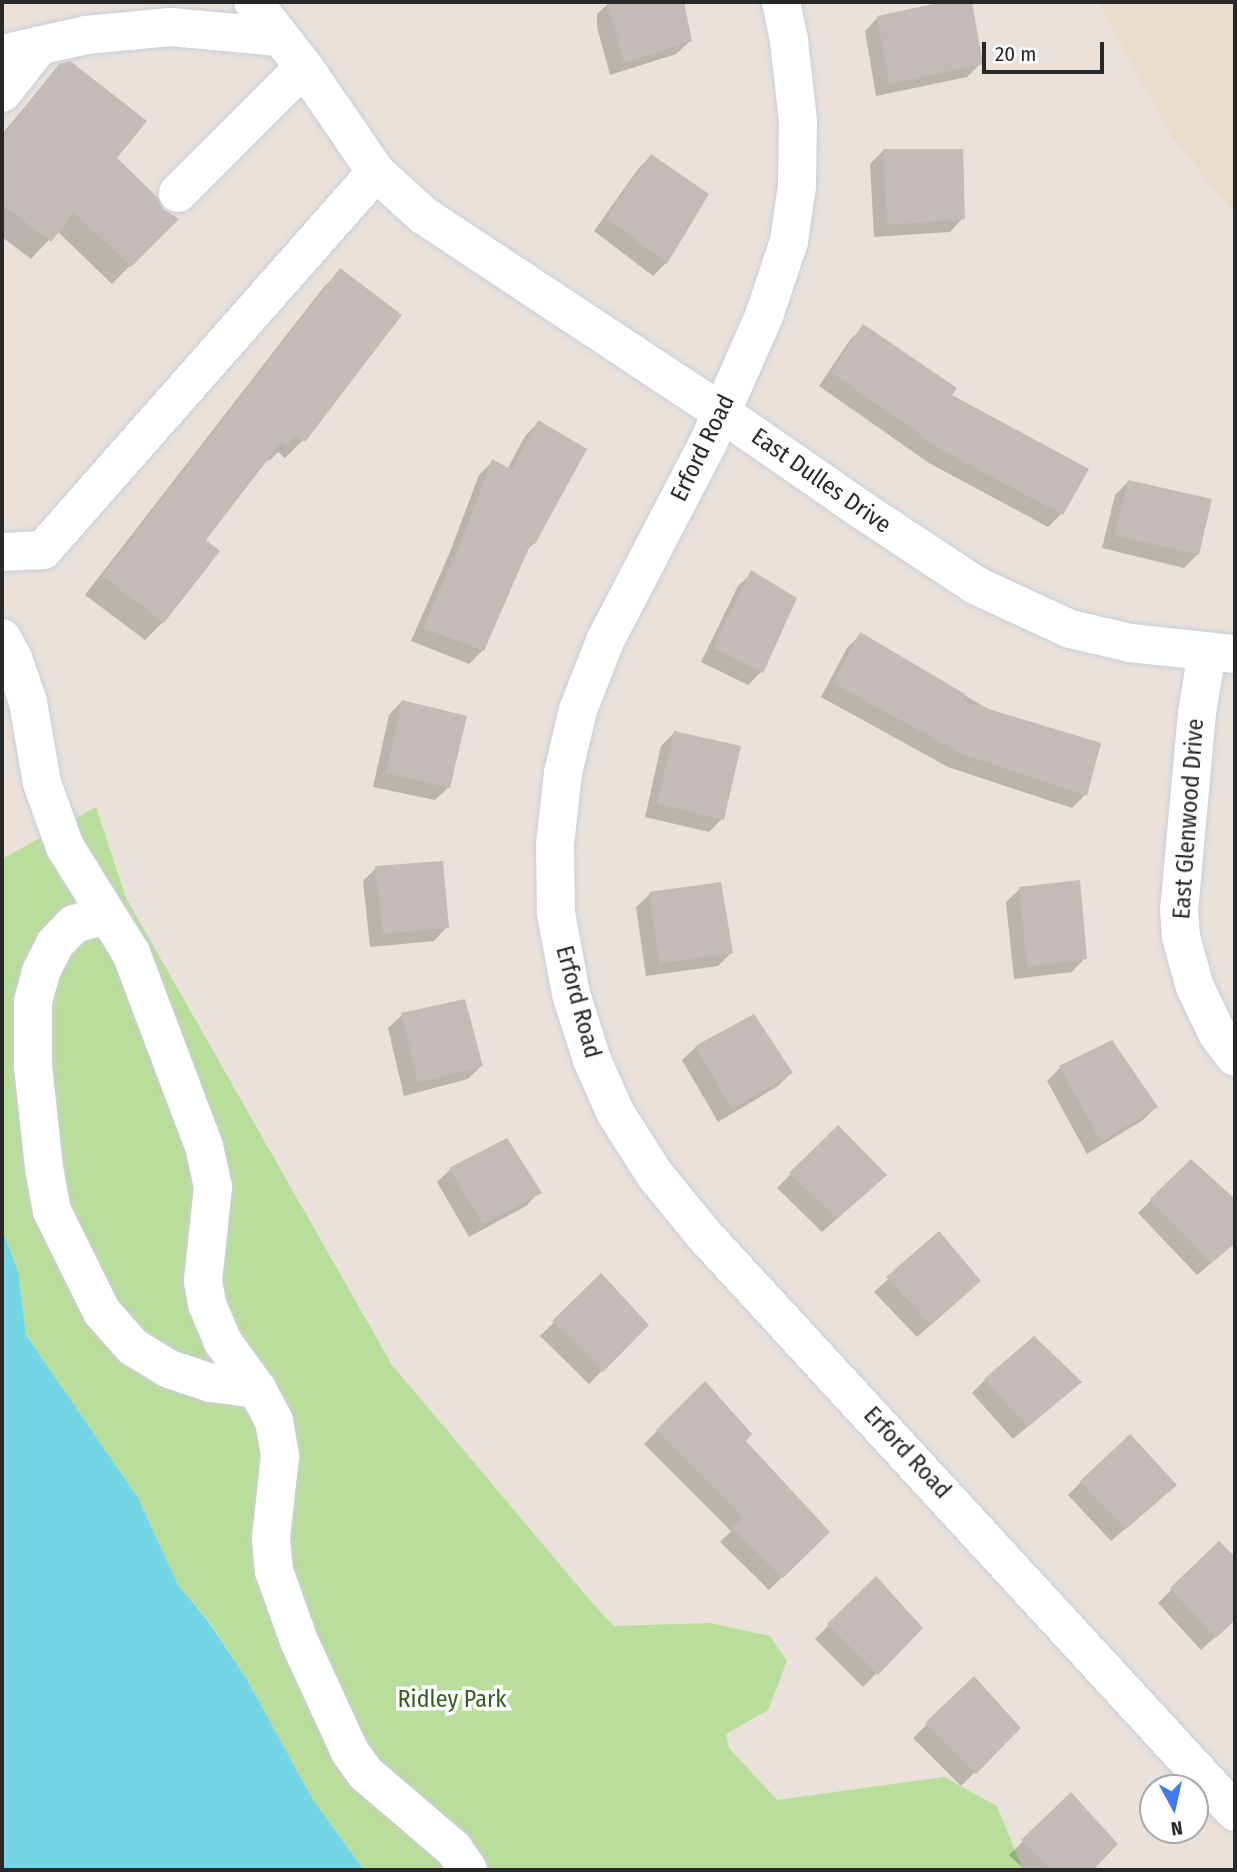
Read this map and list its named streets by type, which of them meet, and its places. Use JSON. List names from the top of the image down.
{
  "streets": {
    "street": ["Erford Road", "East Dulles Drive", "East Glenwood Drive"]
  },
  "crossings": [
    ["Erford Road", "East Dulles Drive"],
    ["East Dulles Drive", "East Glenwood Drive"]
  ],
  "parks": ["Ridley Park"],
  "scale_bar": "20 m",
  "north": "bottom"
}
